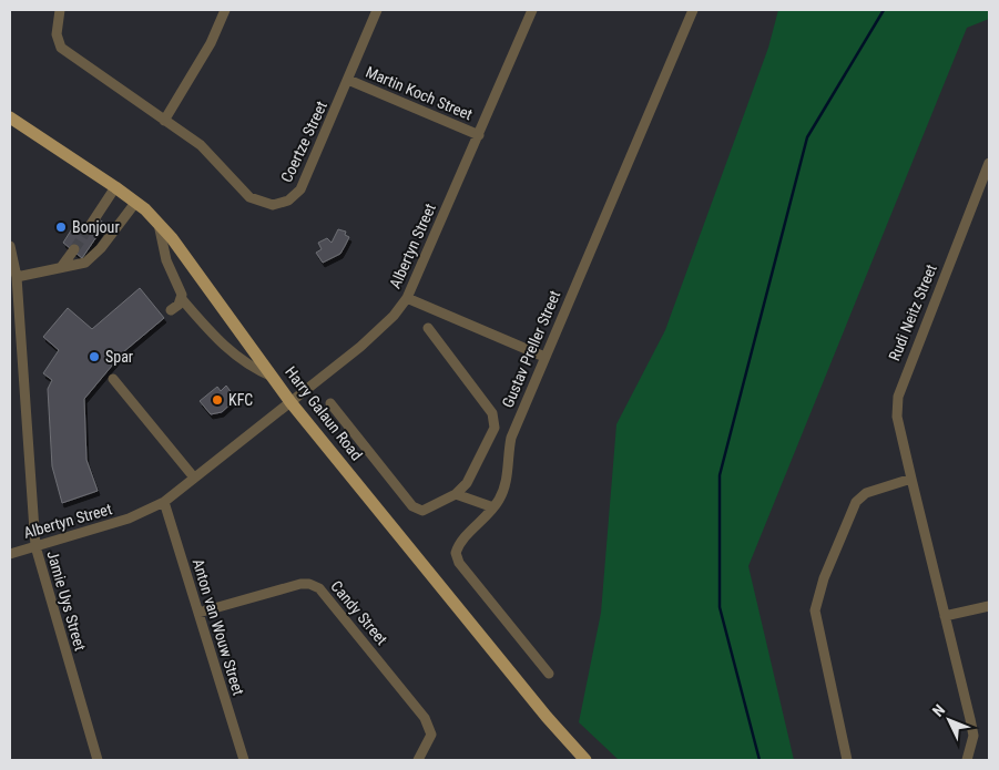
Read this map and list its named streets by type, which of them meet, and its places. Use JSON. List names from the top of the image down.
{
  "streets": {
    "main road": ["Harry Galaun Road"],
    "street": [
      "Martin Koch Street",
      "Coertze Street",
      "Albertyn Street",
      "Rudi Neitz Street",
      "Gustav Preller Street",
      "Jamie Uys Street",
      "Candy Street",
      "Anton van Wouw Street"
    ]
  },
  "crossings": [
    ["Martin Koch Street", "Coertze Street"],
    ["Martin Koch Street", "Albertyn Street"],
    ["Albertyn Street", "Harry Galaun Road"],
    ["Albertyn Street", "Jamie Uys Street"],
    ["Albertyn Street", "Anton van Wouw Street"],
    ["Candy Street", "Anton van Wouw Street"]
  ],
  "places": ["Bonjour", "Spar", "KFC"],
  "north": "top left"
}
